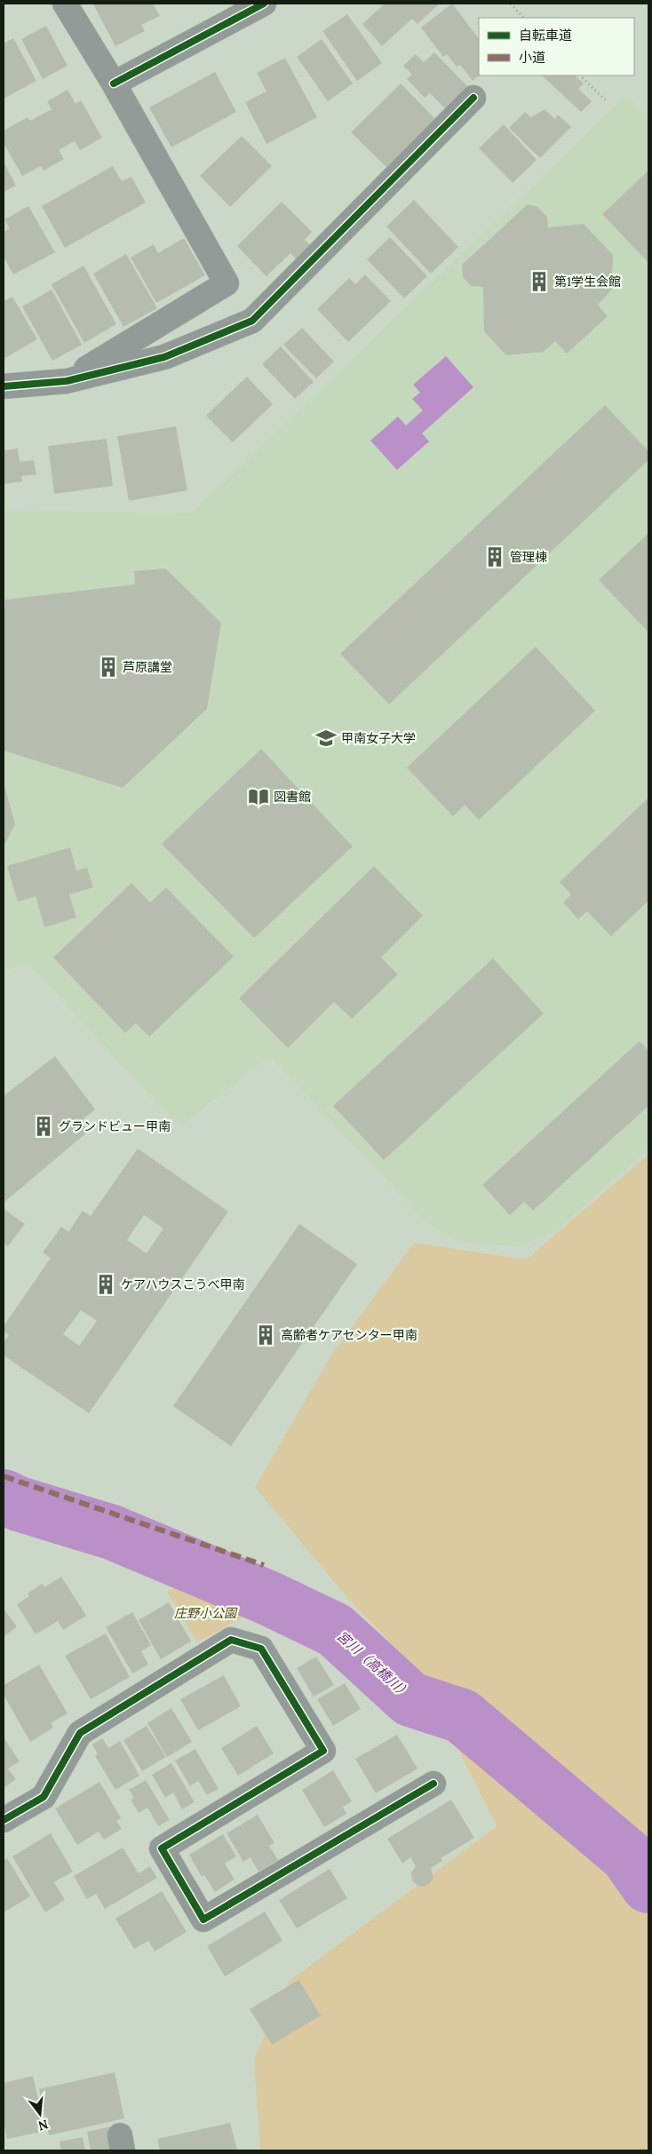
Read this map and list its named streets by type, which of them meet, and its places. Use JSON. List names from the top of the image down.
{
  "water": ["宮川（高橋川）"],
  "parks": ["庄野小公園"],
  "places": {
    "building": [
      "第1学生会館",
      "管理棟",
      "芦原講堂",
      "グランドビュー甲南",
      "ケアハウスこうべ甲南",
      "高齢者ケアセンター甲南"
    ],
    "school or university": ["甲南女子大学"],
    "library": ["図書館"]
  },
  "legend": ["自転車道", "小道"],
  "north": "bottom"
}
